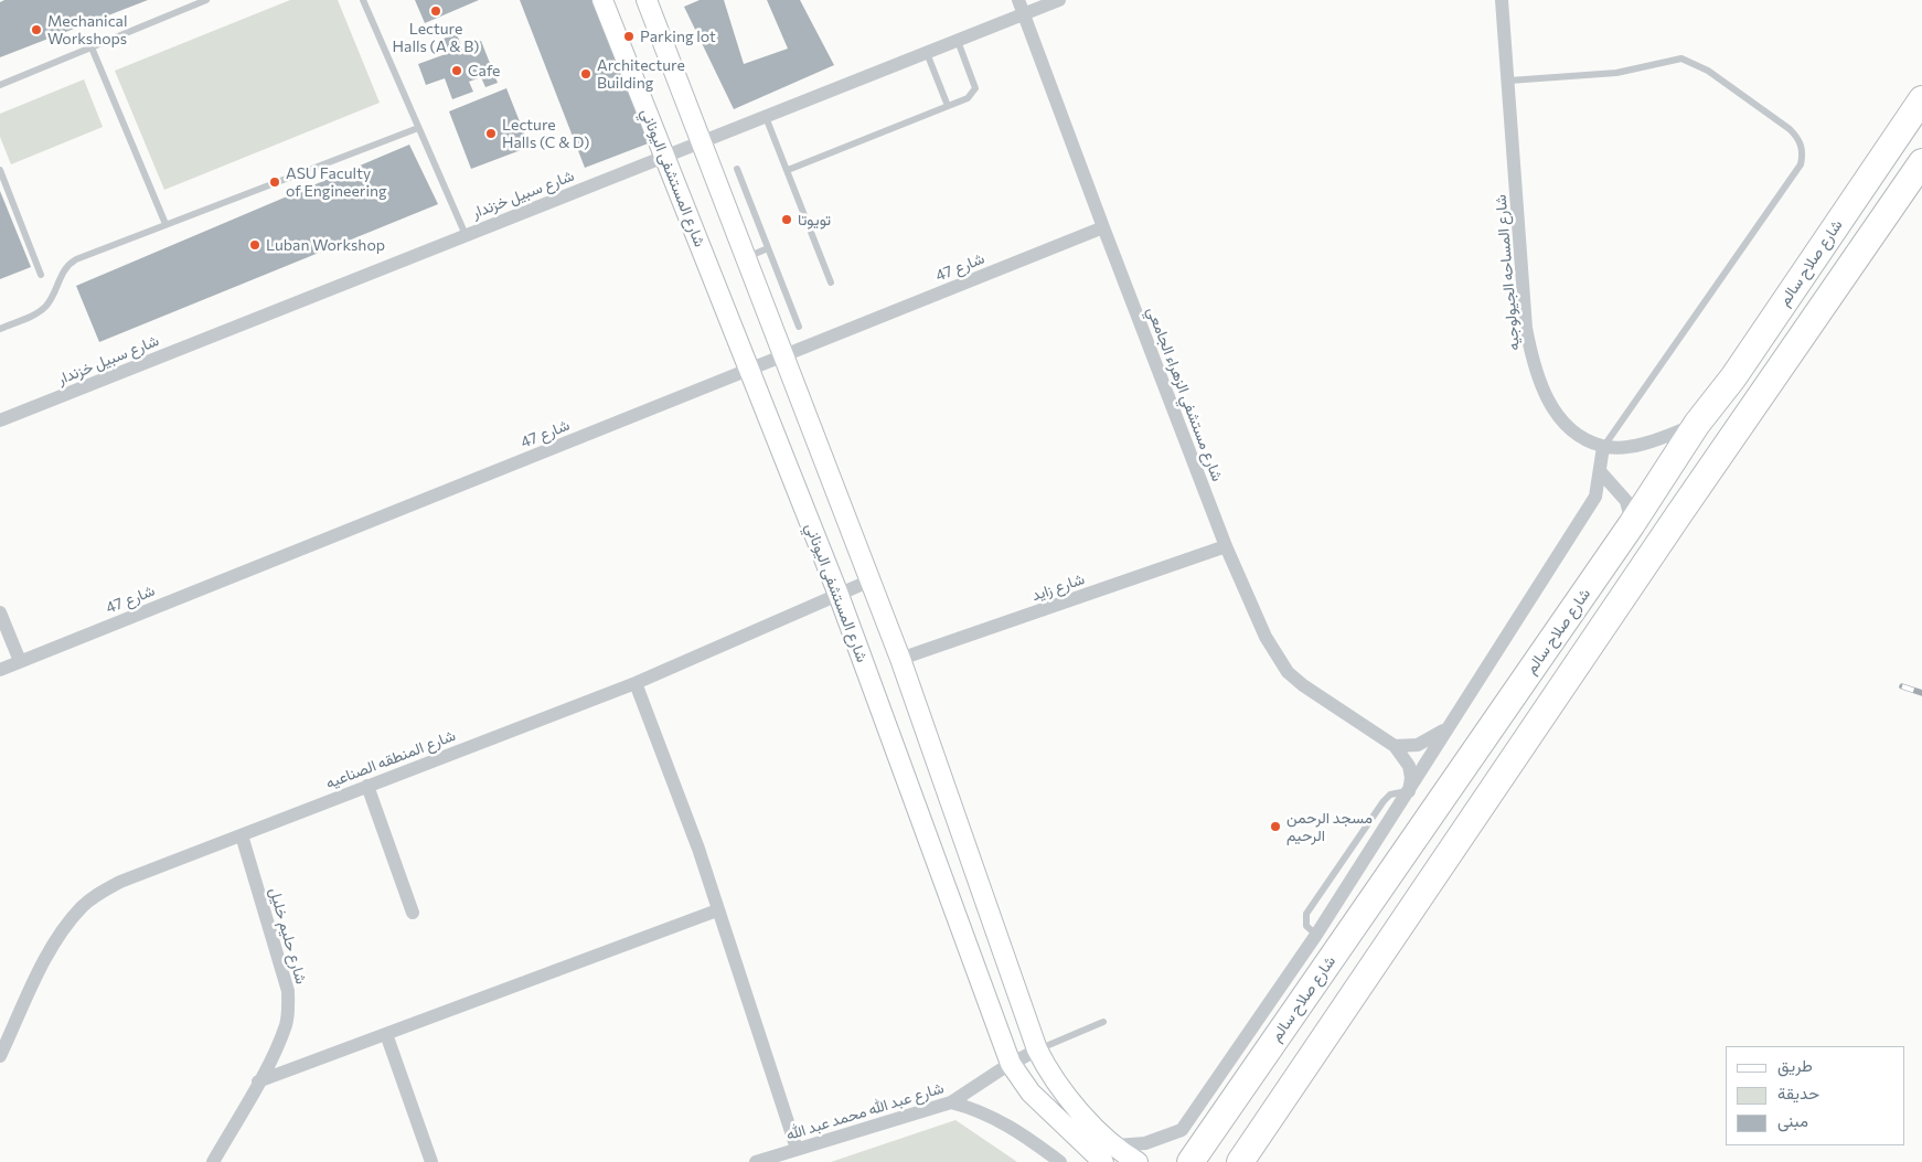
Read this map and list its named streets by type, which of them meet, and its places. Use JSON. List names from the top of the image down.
{
  "streets": {
    "highway": ["شارع صلاح سالم"],
    "street": [
      "شارع المستشفى اليوناني",
      "شارع سبيل خزندار",
      "شارع 47",
      "شارع المساحه الجيولوجيه",
      "شارع مستشفي الزهراء الجامعي",
      "شارع زايد",
      "شارع المنطقه الصناعيه",
      "شارع حليم خليل",
      "شارع عبد الله محمد عبد الله"
    ]
  },
  "crossings": [
    ["شارع المستشفى اليوناني", "شارع سبيل خزندار"],
    ["شارع المستشفى اليوناني", "شارع 47"],
    ["شارع المستشفى اليوناني", "شارع المنطقه الصناعيه"],
    ["شارع المستشفى اليوناني", "شارع عبد الله محمد عبد الله"],
    ["شارع سبيل خزندار", "شارع مستشفي الزهراء الجامعي"],
    ["شارع 47", "شارع مستشفي الزهراء الجامعي"],
    ["شارع مستشفي الزهراء الجامعي", "شارع زايد"],
    ["شارع المنطقه الصناعيه", "شارع حليم خليل"]
  ],
  "places": [
    "Lecture Halls (A & B)",
    "Mechanical Workshops",
    "Parking lot",
    "Cafe",
    "Architecture Building",
    "Lecture Halls (C & D)",
    "ASU Faculty of Engineering",
    "تويوتا",
    "Luban Workshop",
    "مسجد الرحمن الرحيم"
  ],
  "legend": ["طريق", "حديقة", "مبنى"]
}
